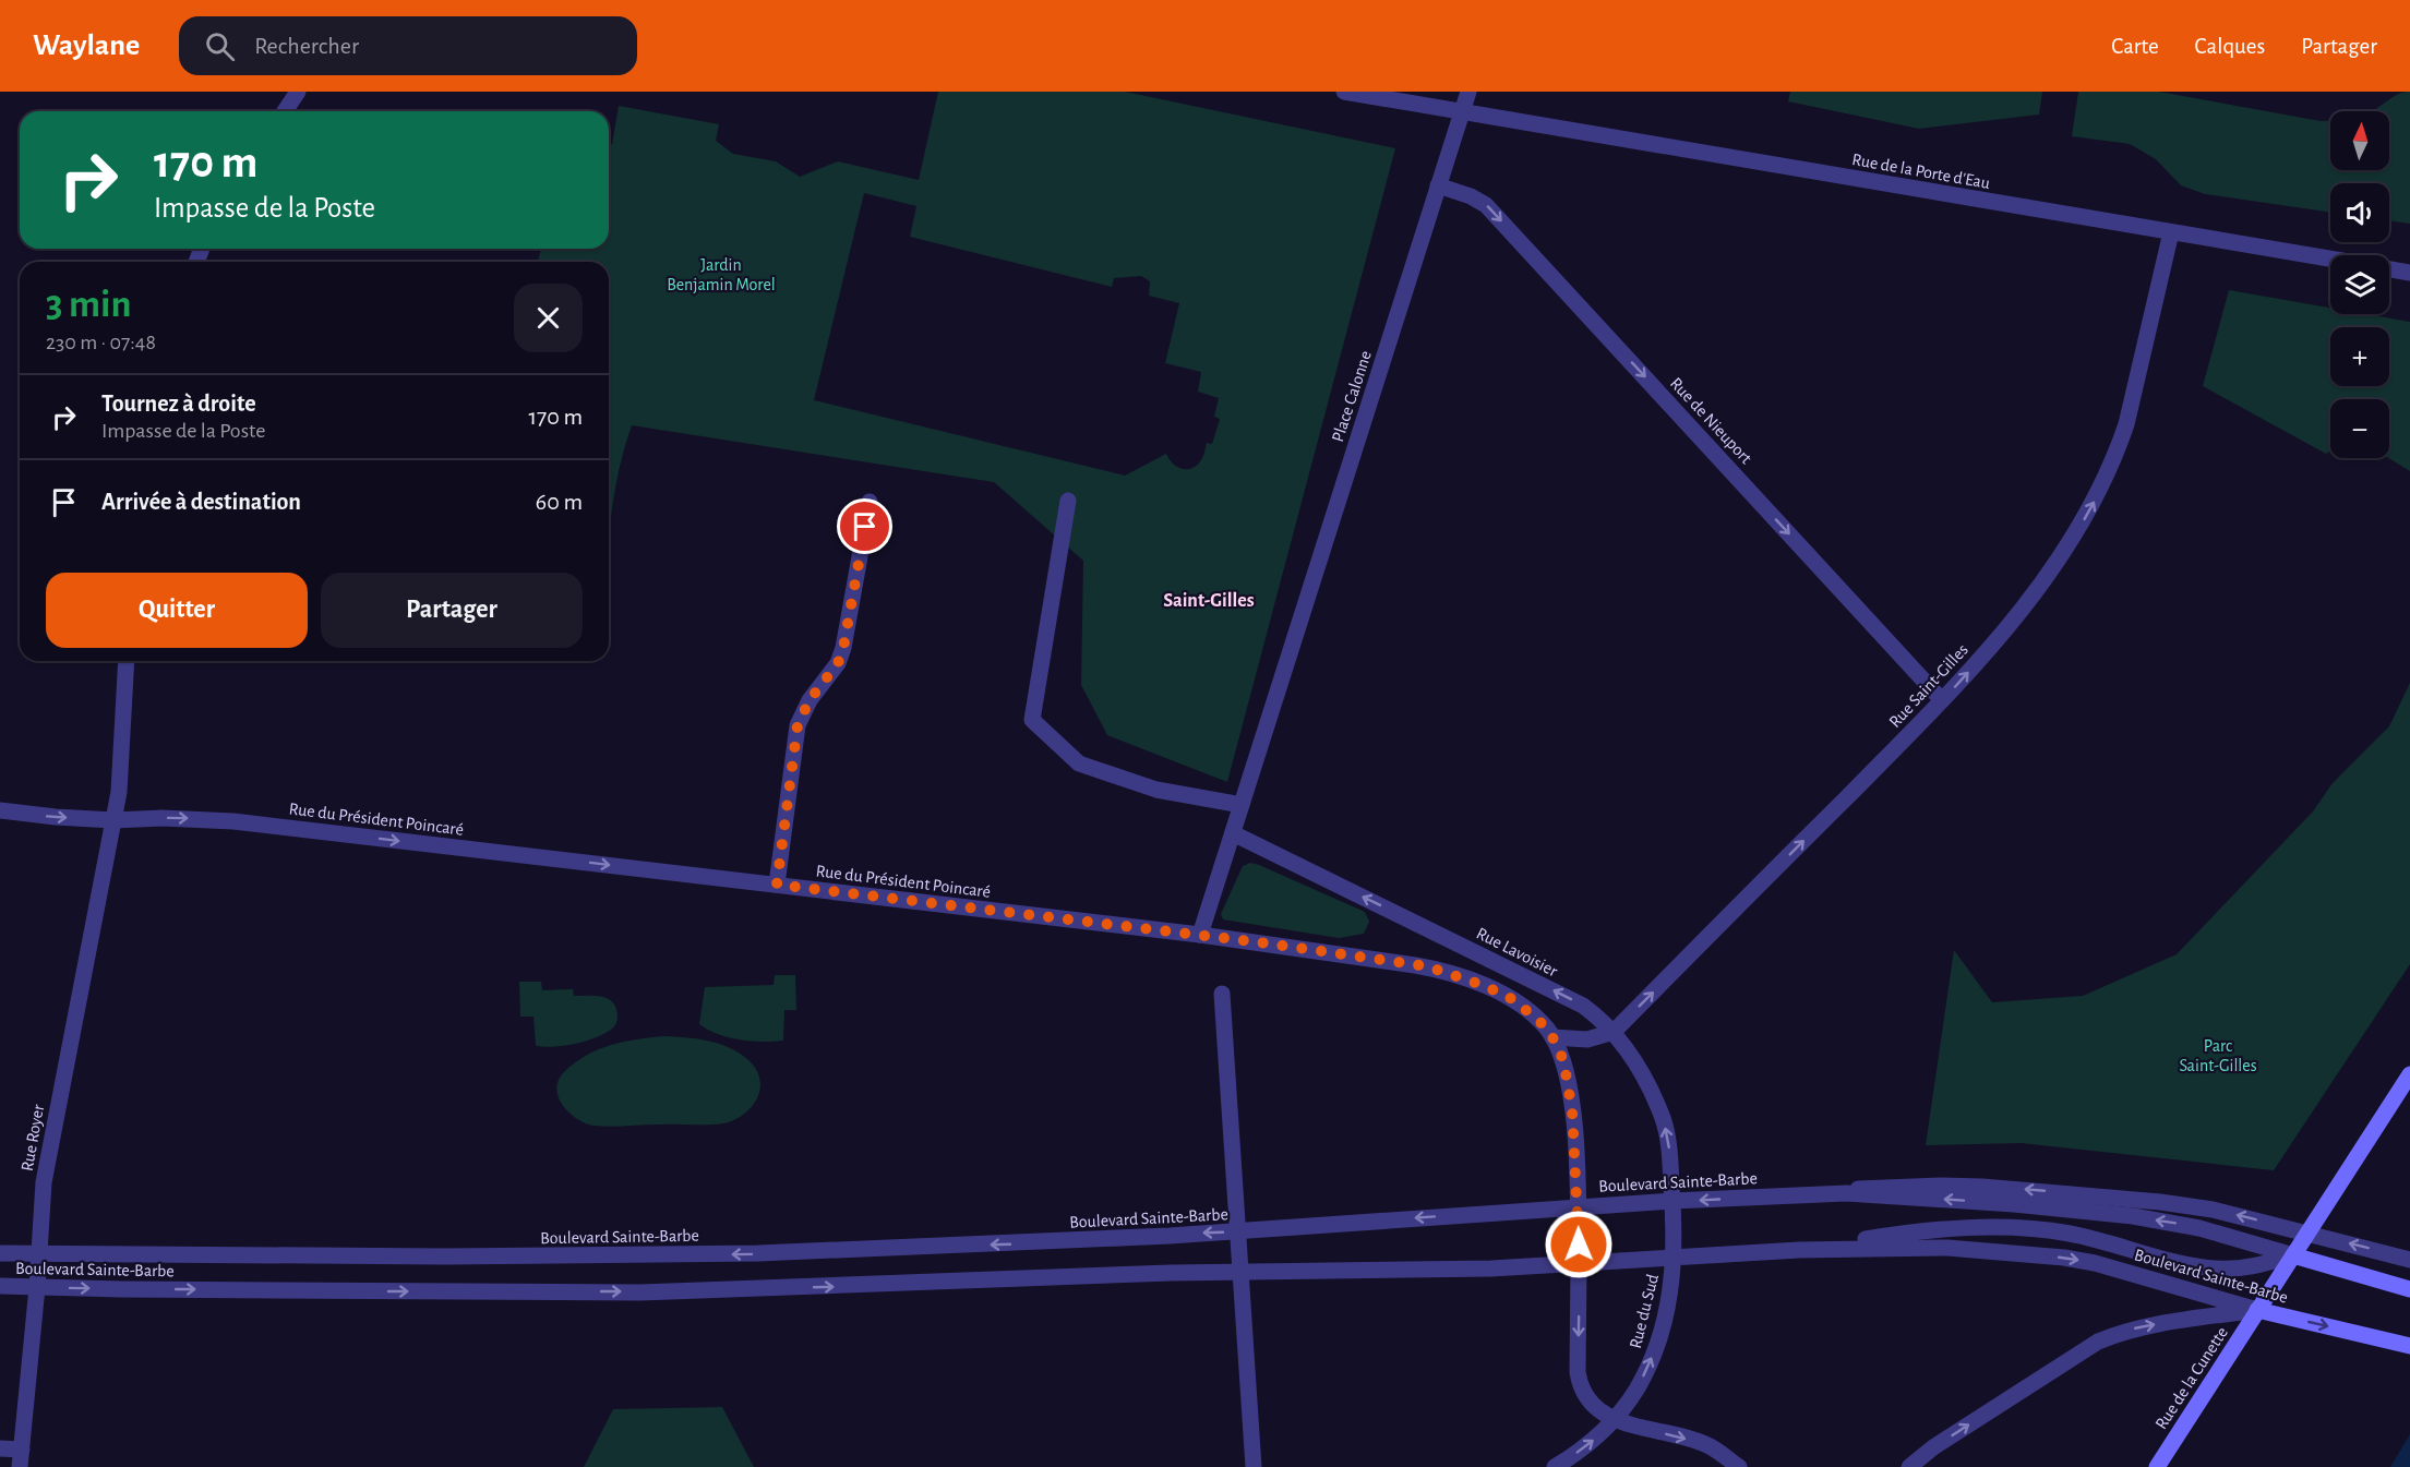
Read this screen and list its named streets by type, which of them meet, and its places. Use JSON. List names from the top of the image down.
{
  "streets": {
    "main road": ["Boulevard Sainte-Barbe", "Rue de la Cunette"],
    "street": [
      "Rue de la Porte d'Eau",
      "Place Calonne",
      "Rue de Nieuport",
      "Rue Saint-Gilles",
      "Rue du Président Poincaré",
      "Rue Lavoisier",
      "Rue Royer",
      "Rue du Sud"
    ]
  },
  "crossings": [
    ["Rue de la Porte d'Eau", "Place Calonne"],
    ["Rue de la Porte d'Eau", "Rue Saint-Gilles"],
    ["Place Calonne", "Rue de Nieuport"],
    ["Place Calonne", "Rue du Président Poincaré"],
    ["Place Calonne", "Rue Lavoisier"],
    ["Rue de Nieuport", "Rue Saint-Gilles"],
    ["Rue Saint-Gilles", "Rue Lavoisier"],
    ["Rue du Président Poincaré", "Rue Royer"],
    ["Rue du Président Poincaré", "Boulevard Sainte-Barbe"],
    ["Rue Lavoisier", "Boulevard Sainte-Barbe"],
    ["Rue Lavoisier", "Rue du Sud"],
    ["Rue Royer", "Boulevard Sainte-Barbe"],
    ["Boulevard Sainte-Barbe", "Rue du Sud"],
    ["Boulevard Sainte-Barbe", "Rue de la Cunette"]
  ],
  "one_way": [
    "Rue de Nieuport",
    "Rue Saint-Gilles",
    "Rue du Président Poincaré",
    "Rue Lavoisier",
    "Rue du Sud"
  ],
  "districts": ["Saint-Gilles"],
  "parks": ["Jardin Benjamin Morel", "Parc Saint-Gilles"],
  "north": "top",
  "page": {
    "header": "Waylane",
    "search": "Rechercher",
    "nav": ["Carte", "Calques", "Partager"],
    "map_buttons": ["+", "−"],
    "turn": ["170 m", "Impasse de la Poste"],
    "heading": ["3 min", "230 m · 07:48"],
    "list": [
      {
        "name": "Tournez à droite",
        "note": "Impasse de la Poste",
        "value": "170 m"
      },
      {
        "name": "Arrivée à destination",
        "value": "60 m"
      }
    ],
    "buttons": ["Quitter", "Partager"]
  }
}
